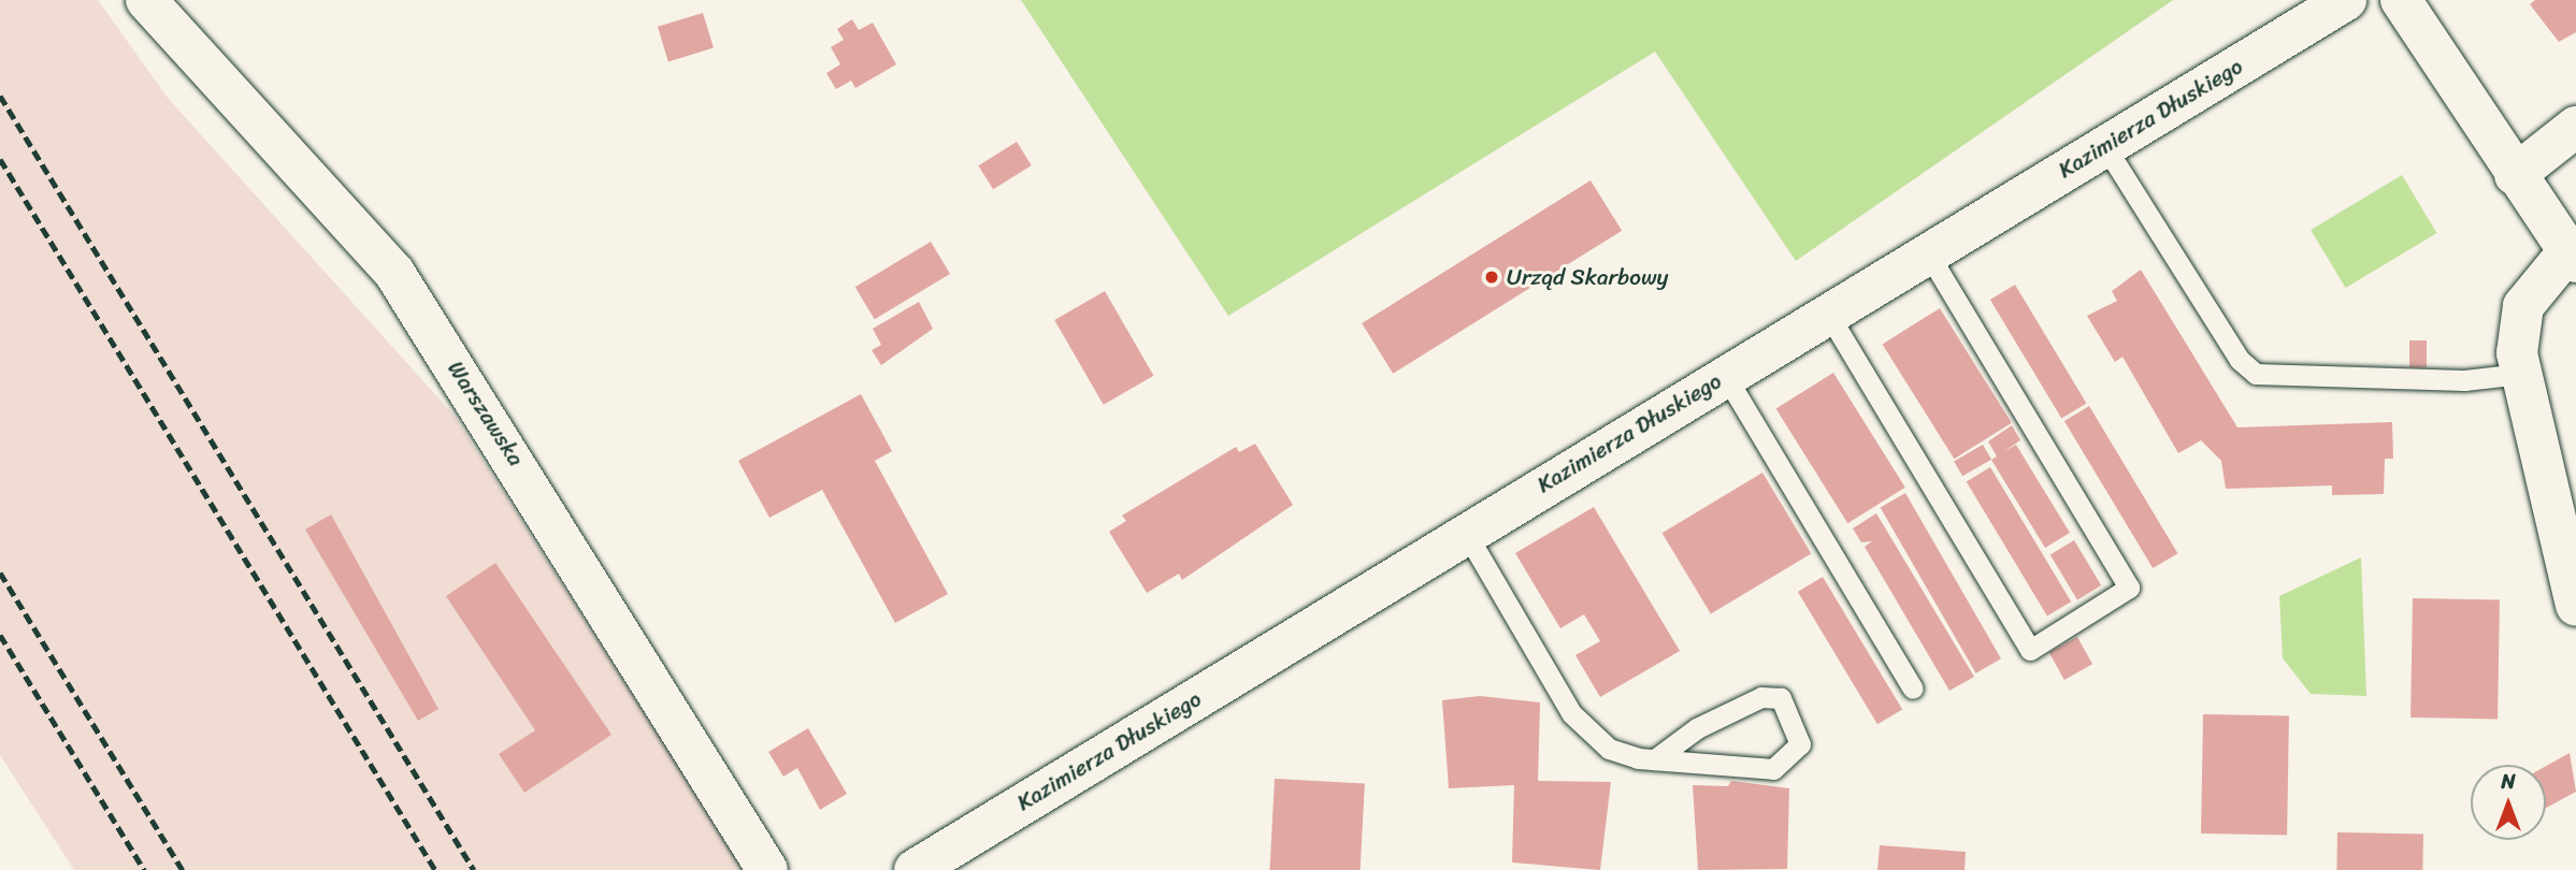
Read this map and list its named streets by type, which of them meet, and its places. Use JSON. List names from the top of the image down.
{
  "streets": {
    "street": ["Kazimierza Dłuskiego", "Warszawska"]
  },
  "places": ["Urząd Skarbowy"],
  "north": "top"
}
